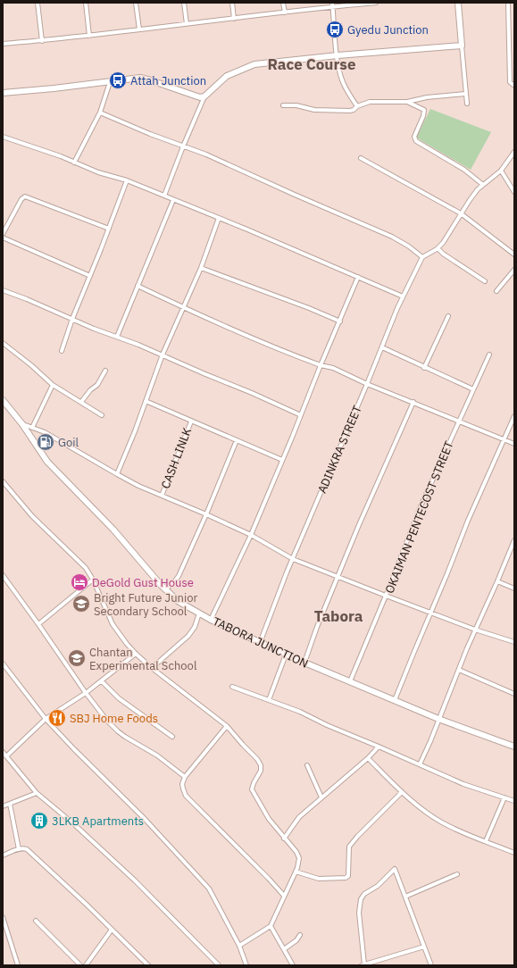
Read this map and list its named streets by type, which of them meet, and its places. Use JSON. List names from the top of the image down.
{
  "streets": {
    "street": [
      "ADINKRA STREET",
      "CASH LINLK",
      "OKAIMAN PENTECOST STREET",
      "TABORA JUNCTION"
    ]
  },
  "crossings": [
    ["ADINKRA STREET", "TABORA JUNCTION"],
    ["OKAIMAN PENTECOST STREET", "TABORA JUNCTION"]
  ],
  "districts": ["Race Course", "Tabora"],
  "places": {
    "bus stop": ["Gyedu Junction", "Attah Junction"],
    "fuel station": ["Goil"],
    "hotel": ["DeGold Gust House"],
    "school or university": ["Bright Future Junior Secondary School", "Chantan Experimental School"],
    "restaurant": ["SBJ Home Foods"],
    "building": ["3LKB Apartments"]
  }
}
